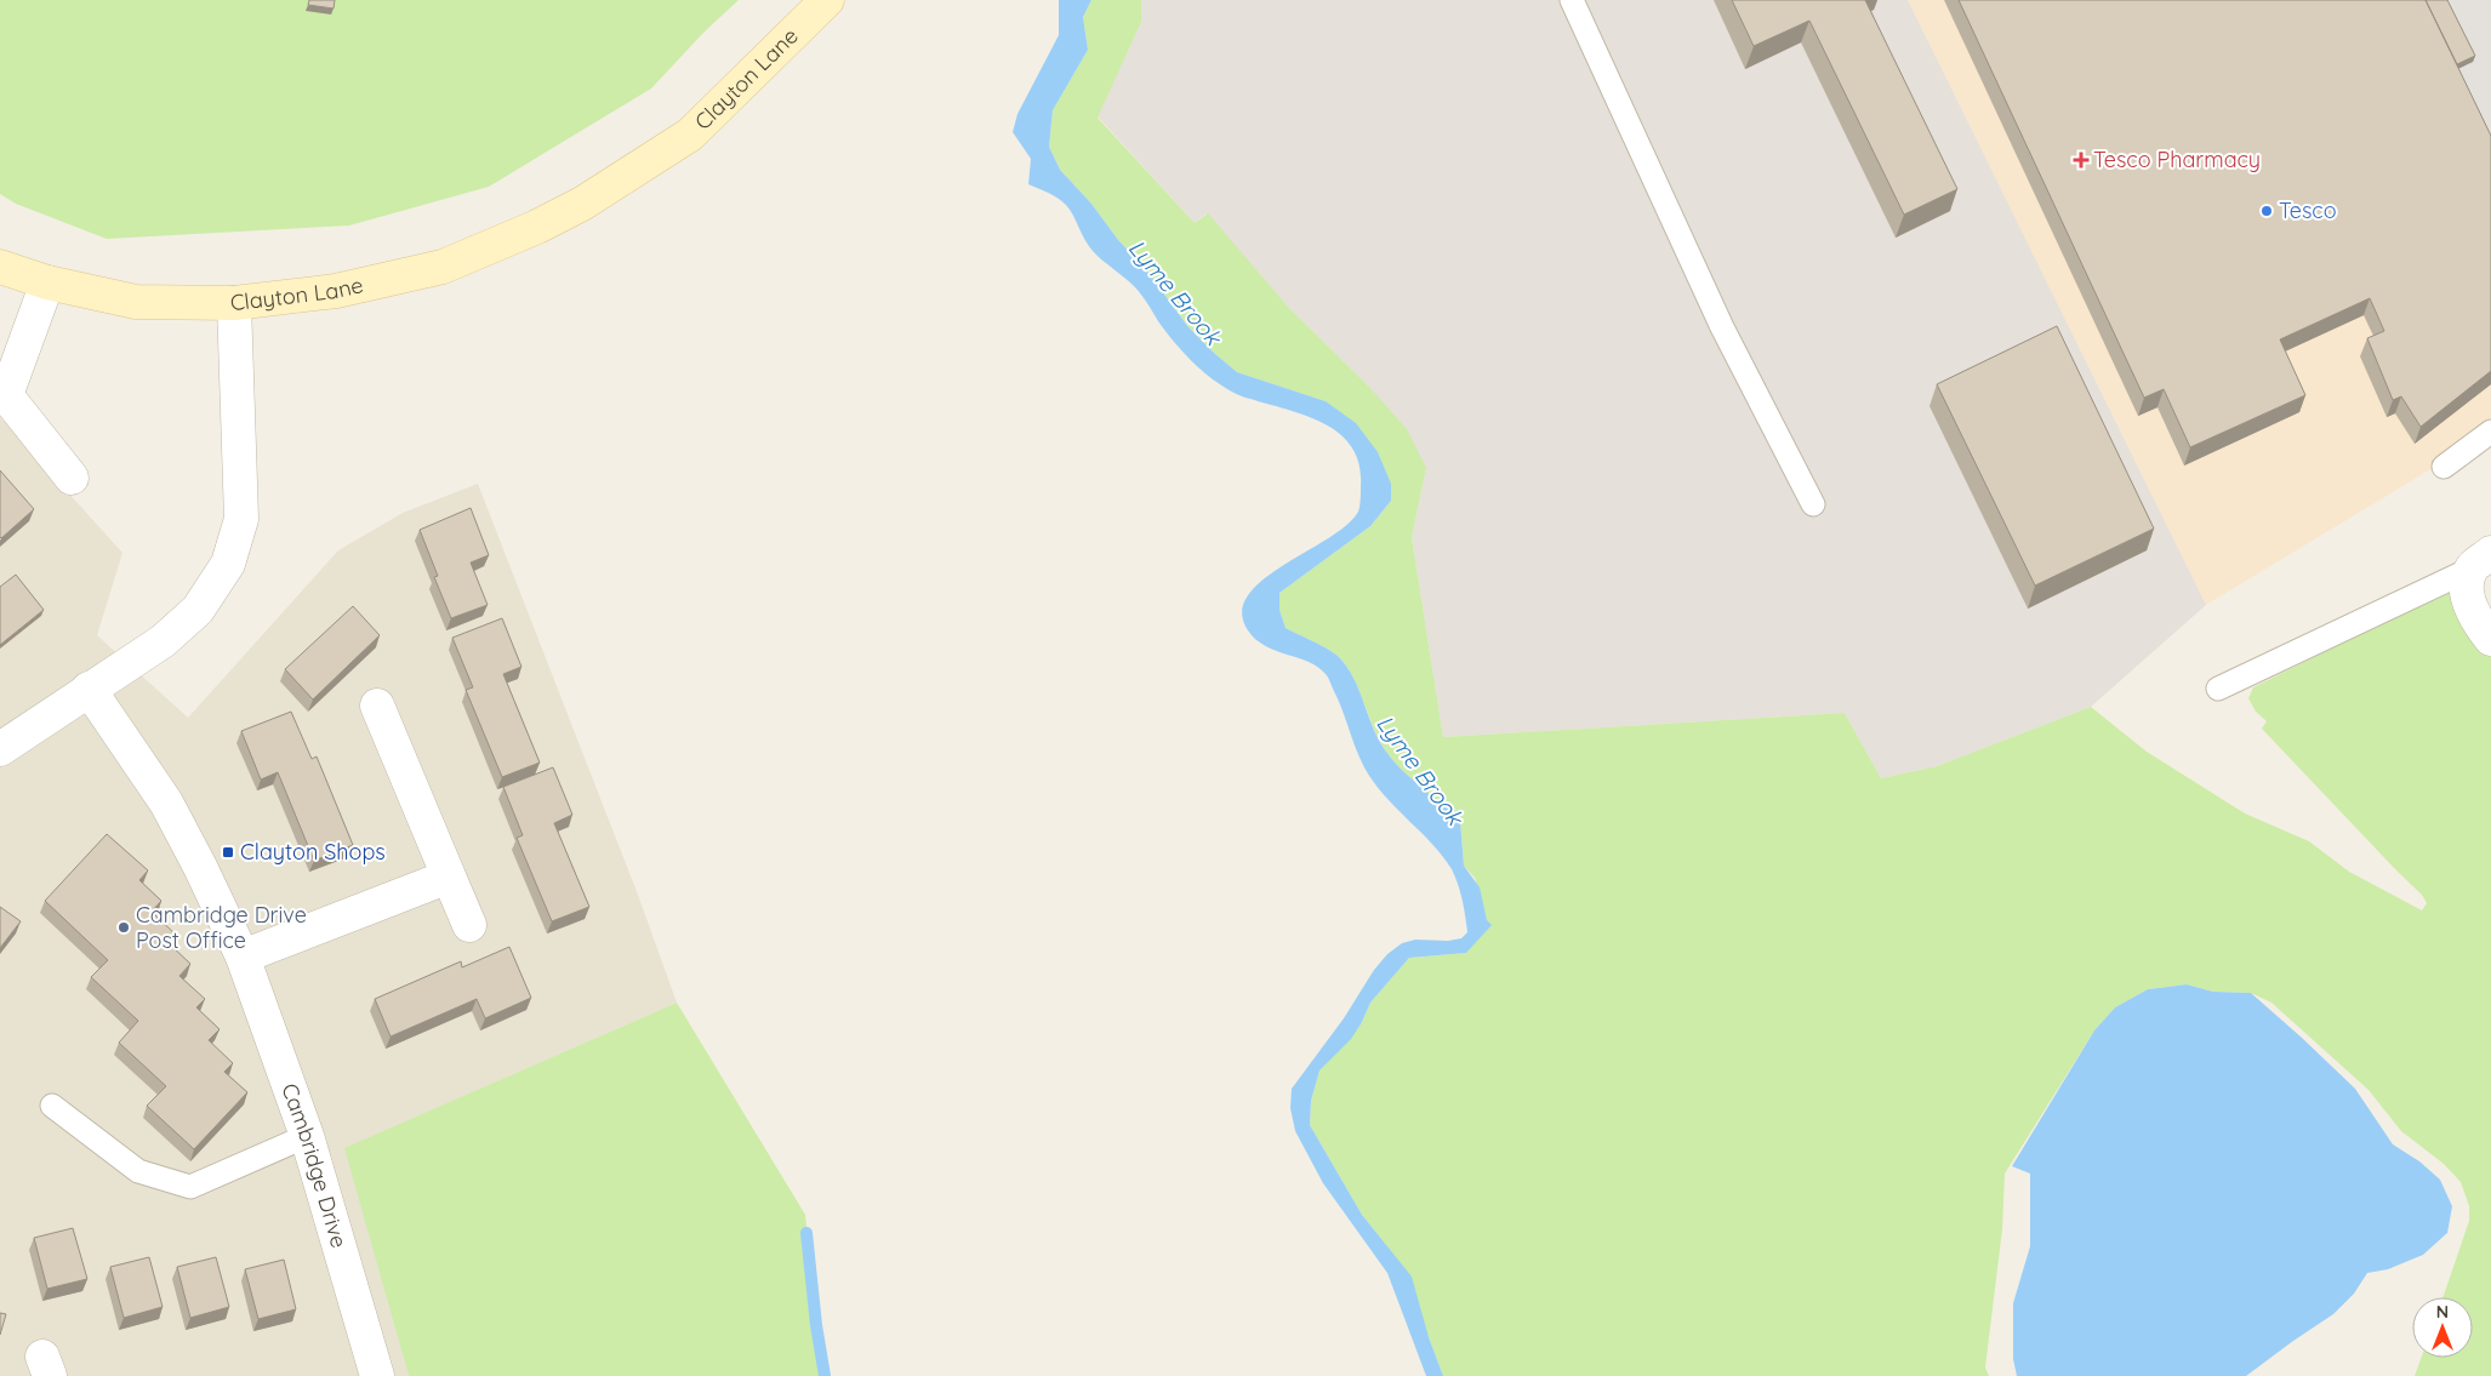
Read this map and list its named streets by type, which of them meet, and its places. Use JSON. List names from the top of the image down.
{
  "streets": {
    "street": ["Clayton Lane", "Cambridge Drive"]
  },
  "crossings": [
    ["Clayton Lane", "Cambridge Drive"]
  ],
  "water": ["Lyme Brook"],
  "places": {
    "health": ["Tesco Pharmacy"],
    "other": ["Tesco", "Cambridge Drive Post Office"],
    "transit": ["Clayton Shops"]
  },
  "north": "top"
}
